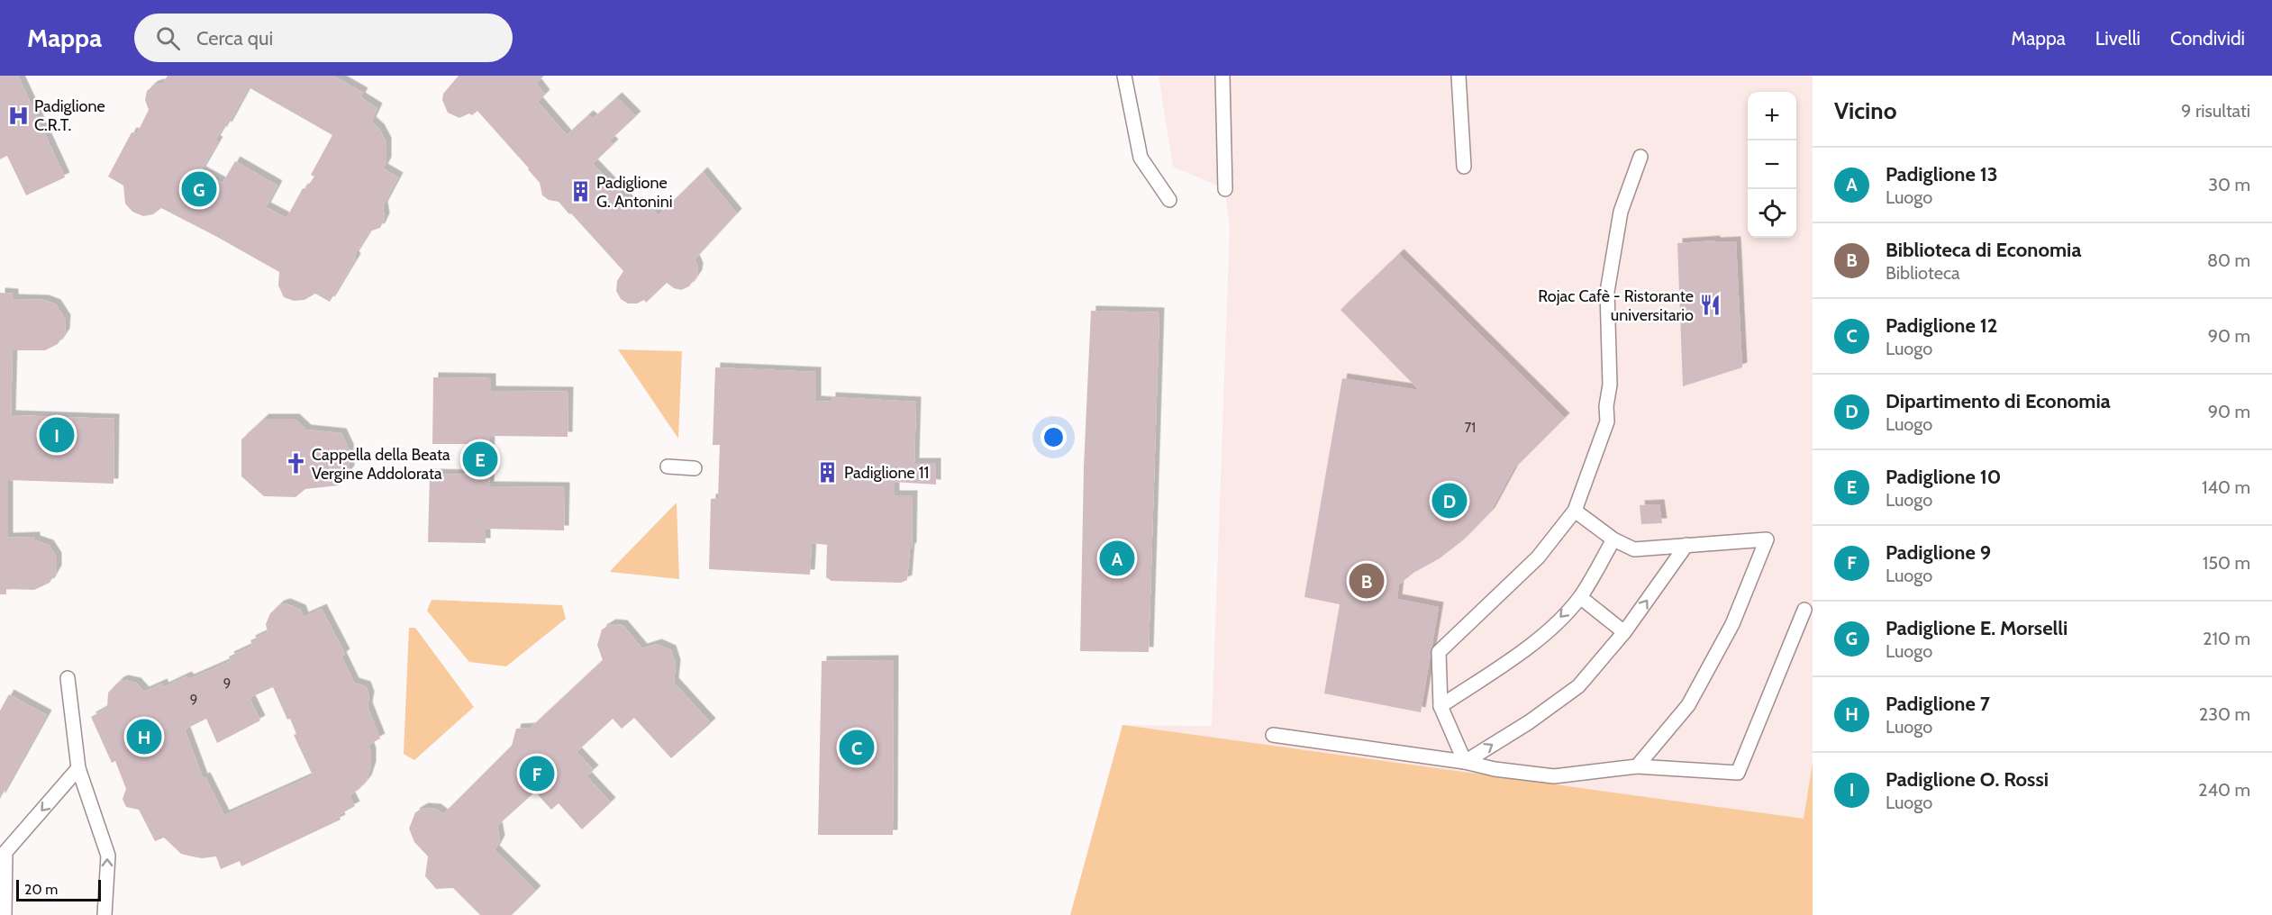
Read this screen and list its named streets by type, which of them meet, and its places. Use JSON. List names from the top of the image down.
{
  "places": {
    "hospital": ["Padiglione C.R.T."],
    "building": ["Padiglione G. Antonini", "Padiglione 11"],
    "restaurant": ["Rojac Cafè - Ristorante universitario"],
    "church": ["Cappella della Beata Vergine Addolorata"]
  },
  "house_numbers": ["71", "9", "9"],
  "scale_bar": "20 m",
  "page": {
    "header": "Mappa",
    "search": "Cerca qui",
    "nav": ["Mappa", "Livelli", "Condividi"],
    "heading": ["Vicino", "9 risultati"],
    "map_buttons": ["+", "−"],
    "list": [
      {
        "mark": "A",
        "name": "Padiglione 13",
        "note": "Luogo",
        "value": "30 m"
      },
      {
        "mark": "B",
        "name": "Biblioteca di Economia",
        "note": "Biblioteca",
        "value": "80 m"
      },
      {
        "mark": "C",
        "name": "Padiglione 12",
        "note": "Luogo",
        "value": "90 m"
      },
      {
        "mark": "D",
        "name": "Dipartimento di Economia",
        "note": "Luogo",
        "value": "90 m"
      },
      {
        "mark": "E",
        "name": "Padiglione 10",
        "note": "Luogo",
        "value": "140 m"
      },
      {
        "mark": "F",
        "name": "Padiglione 9",
        "note": "Luogo",
        "value": "150 m"
      },
      {
        "mark": "G",
        "name": "Padiglione E. Morselli",
        "note": "Luogo",
        "value": "210 m"
      },
      {
        "mark": "H",
        "name": "Padiglione 7",
        "note": "Luogo",
        "value": "230 m"
      },
      {
        "mark": "I",
        "name": "Padiglione O. Rossi",
        "note": "Luogo",
        "value": "240 m"
      }
    ],
    "pins": [
      "G",
      "I",
      "E",
      "D",
      "A",
      "B",
      "H",
      "C",
      "F"
    ],
    "scale": "20 m"
  }
}
